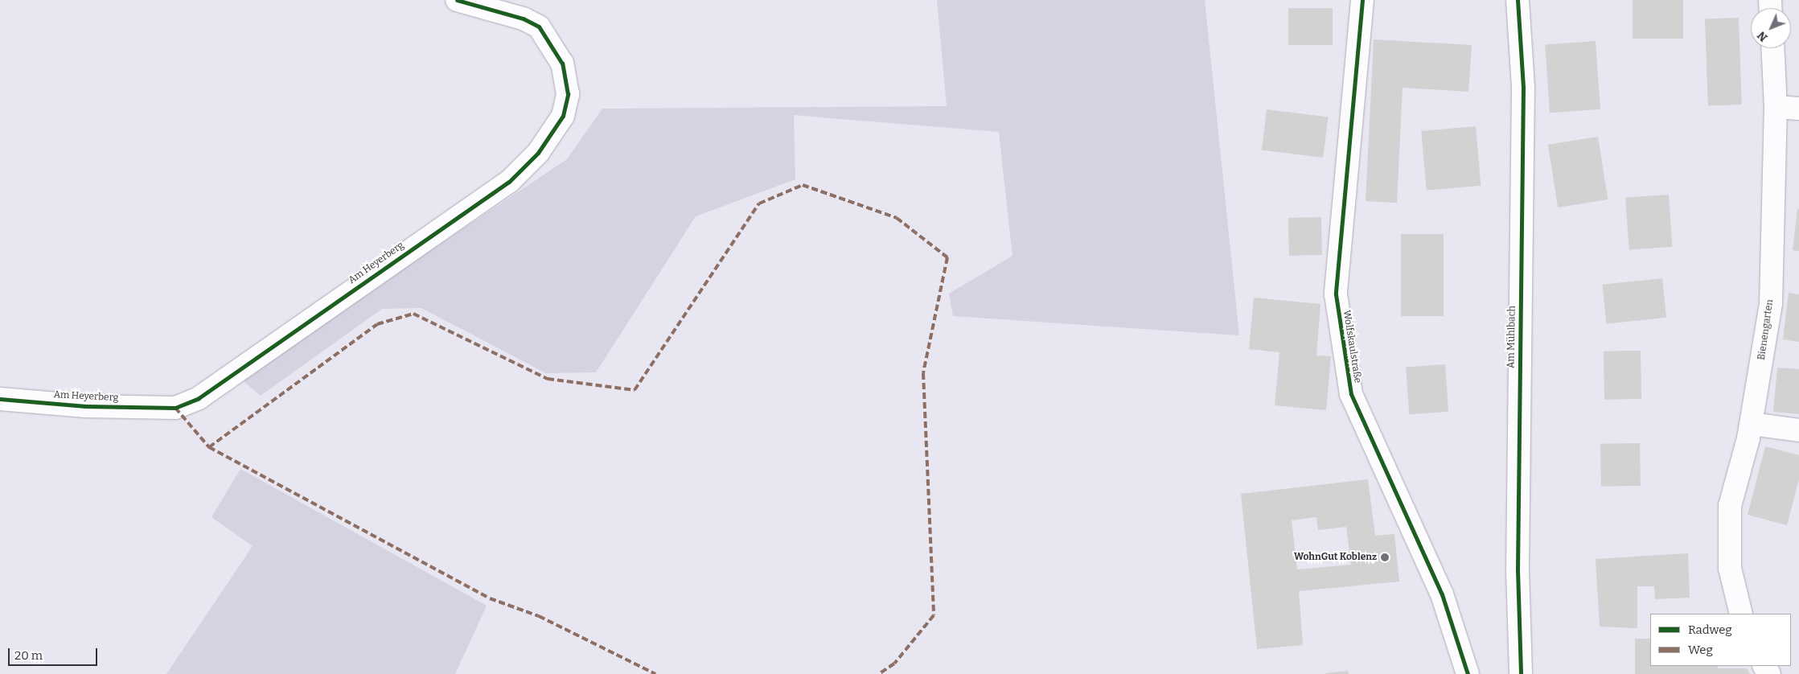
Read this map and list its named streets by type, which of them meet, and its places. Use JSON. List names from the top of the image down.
{
  "streets": {
    "street": [
      "Am Heyerberg",
      "Bienengarten",
      "Am Mühlbach",
      "Wolfskaulstraße"
    ]
  },
  "places": ["WohnGut Koblenz"],
  "legend": ["Radweg", "Weg"],
  "scale_bar": "20 m",
  "north": "bottom left"
}
